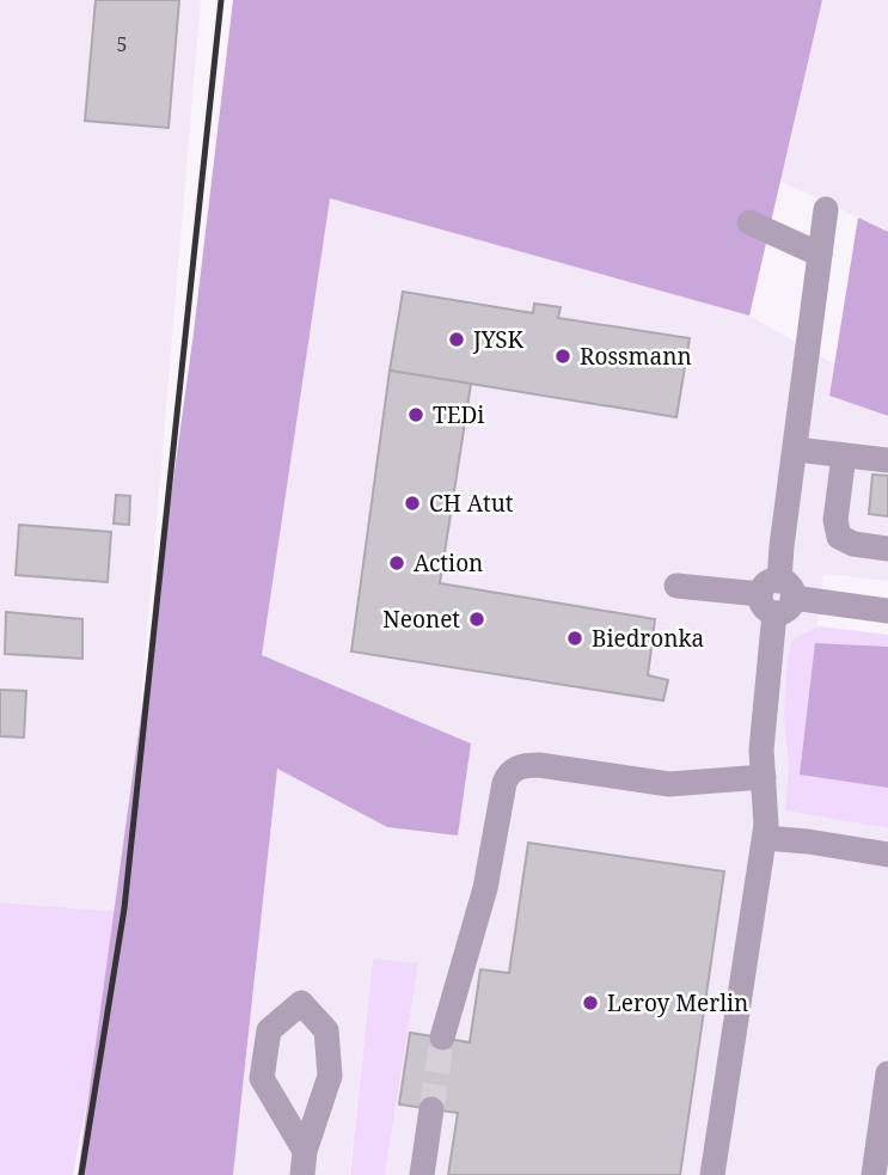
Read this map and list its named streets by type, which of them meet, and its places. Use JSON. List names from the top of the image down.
{
  "places": [
    "JYSK",
    "Rossmann",
    "TEDi",
    "CH Atut",
    "Action",
    "Neonet",
    "Biedronka",
    "Leroy Merlin"
  ],
  "house_numbers": ["5"]
}
